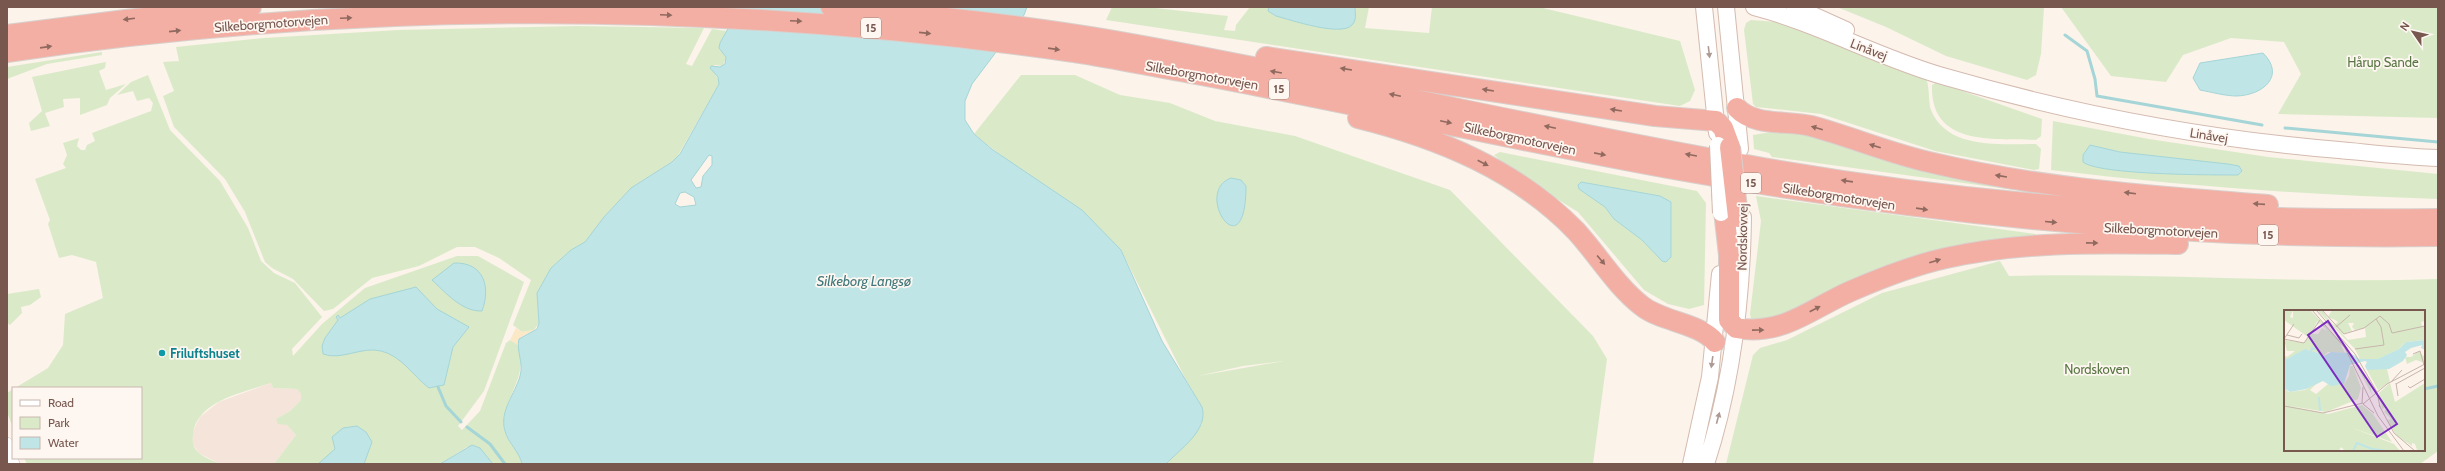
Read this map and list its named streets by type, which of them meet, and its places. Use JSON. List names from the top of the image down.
{
  "streets": {
    "highway": ["Silkeborgmotorvejen", "15"],
    "main road": ["Linåvej", "Nordskovvej"]
  },
  "crossings": [
    ["Silkeborgmotorvejen", "15"]
  ],
  "water": ["Silkeborg Langsø"],
  "parks": ["Hårup Sande", "Nordskoven"],
  "places": ["Friluftshuset"],
  "legend": ["Road", "Park", "Water"],
  "north": "top left"
}
